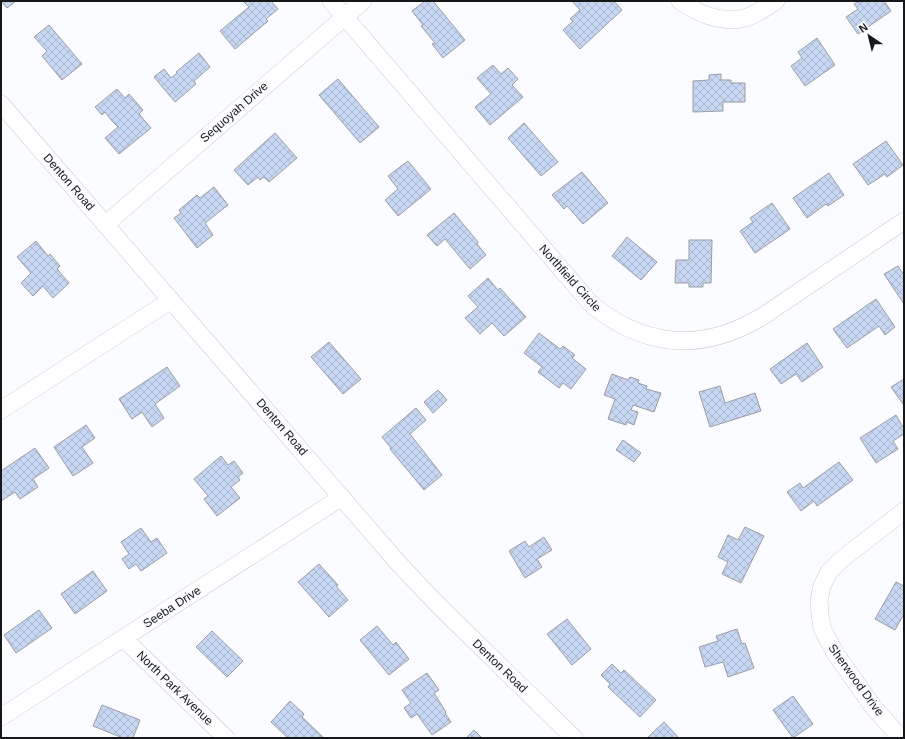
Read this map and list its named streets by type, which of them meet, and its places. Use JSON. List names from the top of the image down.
{
  "streets": {
    "street": [
      "Sequoyah Drive",
      "Denton Road",
      "Northfield Circle",
      "Seeba Drive",
      "Sherwood Drive",
      "North Park Avenue"
    ]
  },
  "crossings": [
    ["Sequoyah Drive", "Denton Road"],
    ["Sequoyah Drive", "Northfield Circle"],
    ["Denton Road", "Seeba Drive"],
    ["Seeba Drive", "North Park Avenue"]
  ],
  "north": "top left"
}
